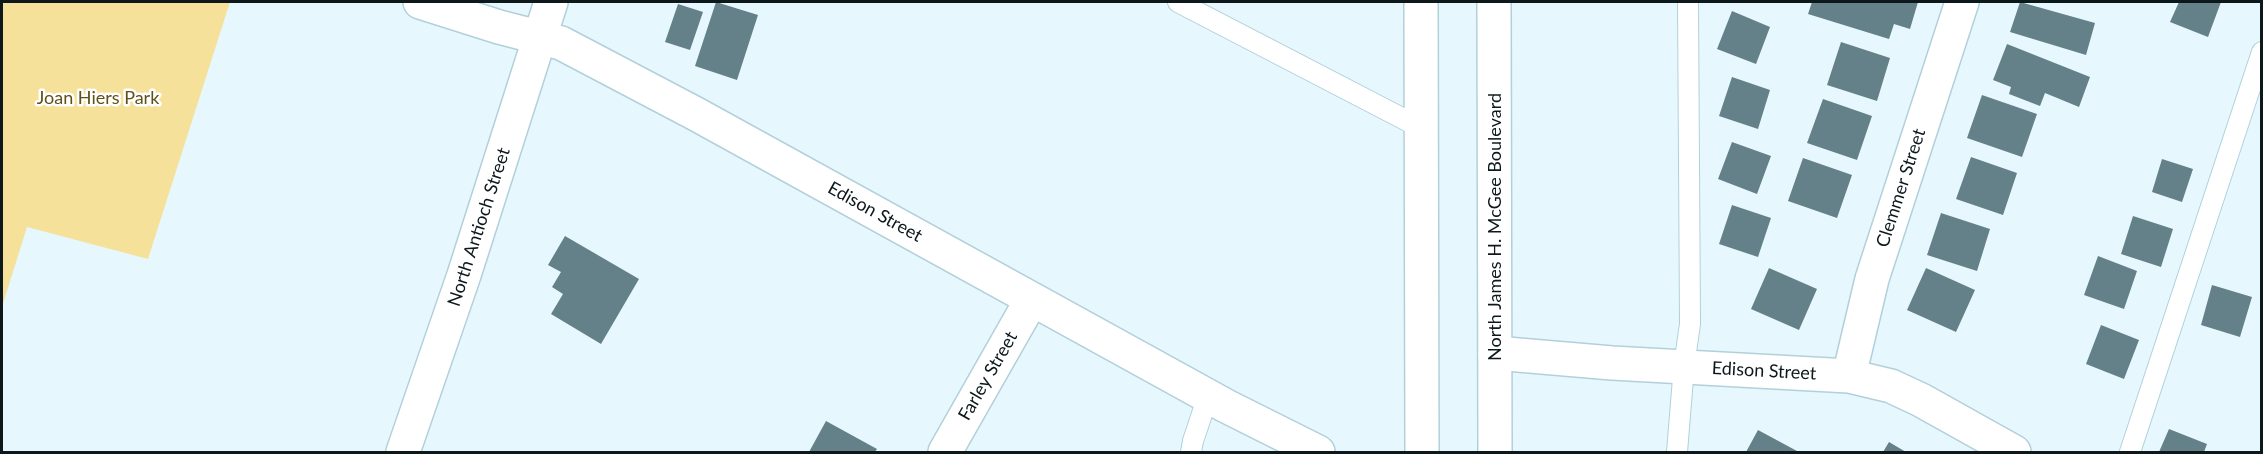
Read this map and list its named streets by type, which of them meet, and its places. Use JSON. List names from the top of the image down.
{
  "streets": {
    "street": [
      "Clemmer Street",
      "Edison Street",
      "North Antioch Street",
      "North James H. McGee Boulevard",
      "Farley Street"
    ]
  },
  "crossings": [
    ["Clemmer Street", "Edison Street"],
    ["Edison Street", "North Antioch Street"],
    ["Edison Street", "North James H. McGee Boulevard"],
    ["Edison Street", "Farley Street"]
  ],
  "parks": ["Joan Hiers Park"]
}
